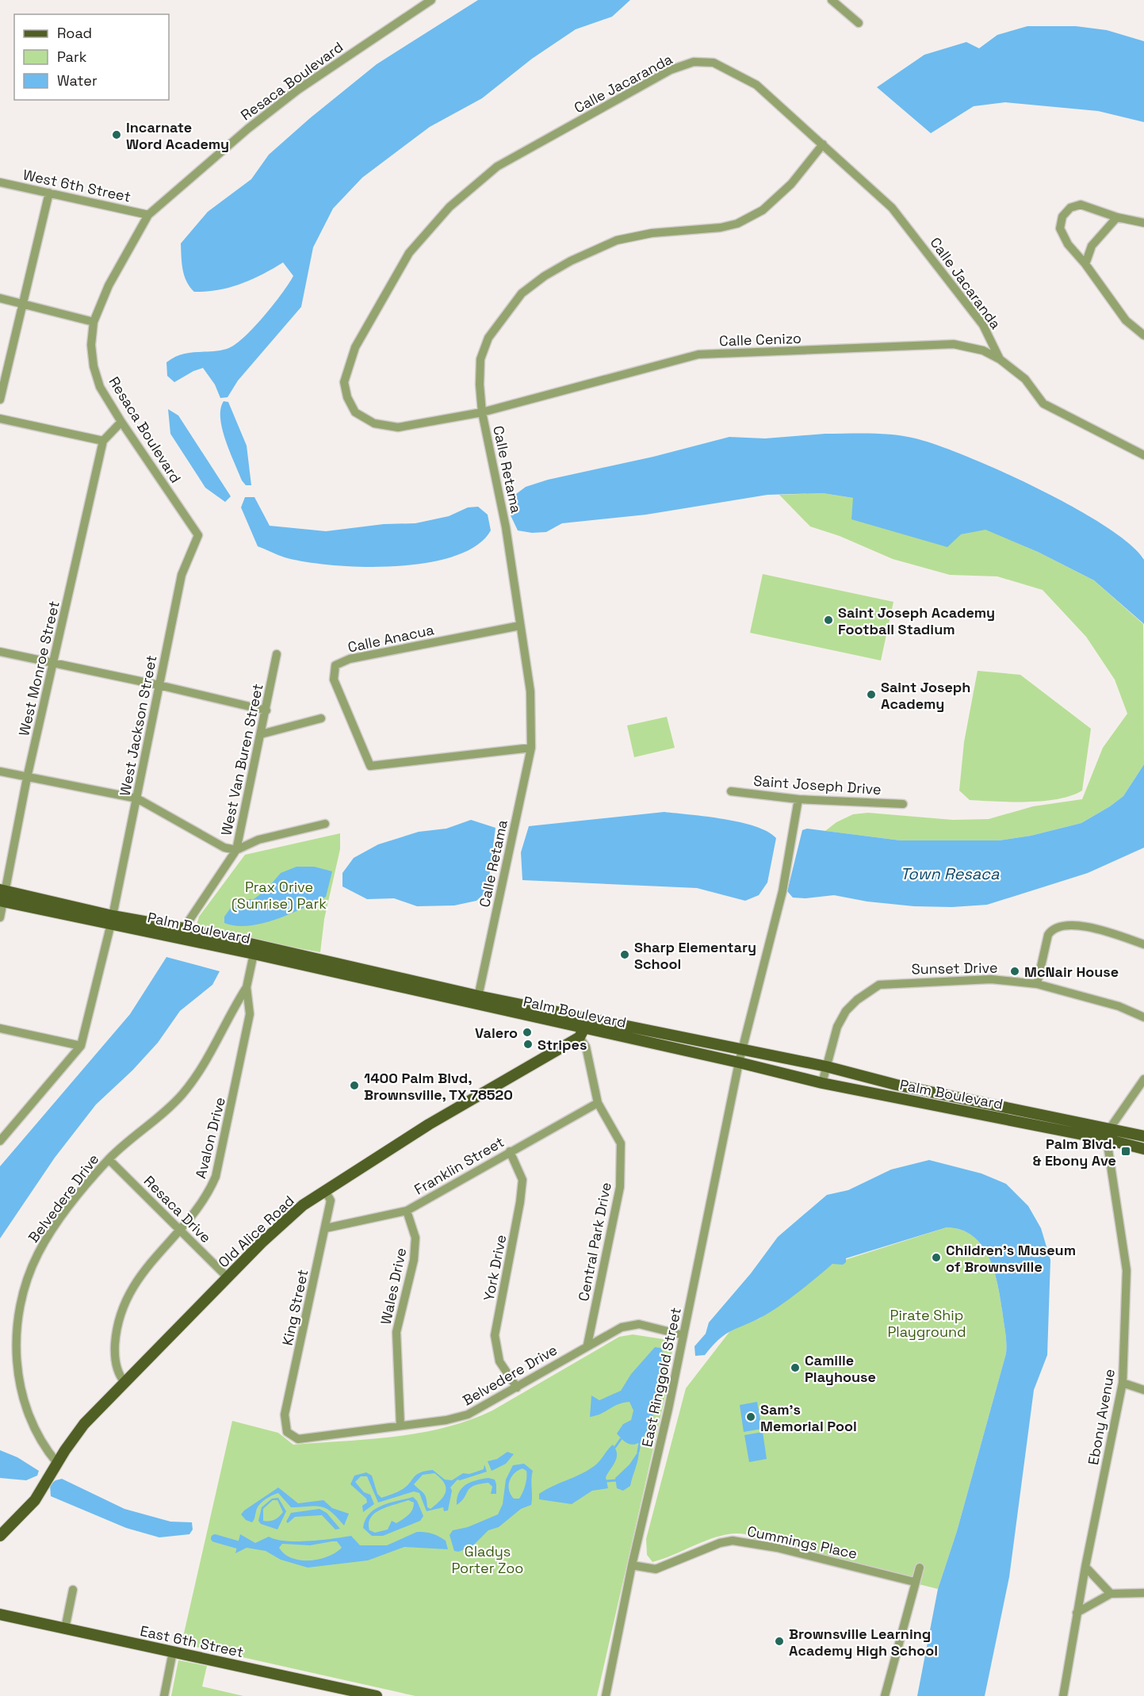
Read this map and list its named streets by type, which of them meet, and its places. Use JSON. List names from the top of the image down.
{
  "streets": {
    "main road": ["Palm Boulevard", "Old Alice Road", "East 6th Street"],
    "street": [
      "Resaca Boulevard",
      "Calle Jacaranda",
      "West 6th Street",
      "Calle Cenizo",
      "Calle Retama",
      "Calle Anacua",
      "West Monroe Street",
      "West Jackson Street",
      "West Van Buren Street",
      "Saint Joseph Drive",
      "Sunset Drive",
      "Avalon Drive",
      "Franklin Street",
      "Belvedere Drive",
      "Resaca Drive",
      "Central Park Drive",
      "York Drive",
      "Wales Drive",
      "King Street",
      "East Ringgold Street",
      "Ebony Avenue",
      "Cummings Place"
    ]
  },
  "crossings": [
    ["Resaca Boulevard", "West 6th Street"],
    ["Resaca Boulevard", "West Jackson Street"],
    ["Calle Jacaranda", "Calle Cenizo"],
    ["Calle Jacaranda", "Calle Retama"],
    ["Calle Cenizo", "Calle Retama"],
    ["Calle Retama", "Calle Anacua"],
    ["Calle Retama", "Palm Boulevard"],
    ["West Monroe Street", "Palm Boulevard"],
    ["West Jackson Street", "Palm Boulevard"],
    ["West Van Buren Street", "Palm Boulevard"],
    ["Saint Joseph Drive", "East Ringgold Street"],
    ["Palm Boulevard", "Sunset Drive"],
    ["Palm Boulevard", "Avalon Drive"],
    ["Palm Boulevard", "Old Alice Road"],
    ["Palm Boulevard", "Central Park Drive"],
    ["Palm Boulevard", "East Ringgold Street"],
    ["Palm Boulevard", "Ebony Avenue"],
    ["Avalon Drive", "Belvedere Drive"],
    ["Avalon Drive", "Resaca Drive"],
    ["Avalon Drive", "Old Alice Road"],
    ["Franklin Street", "Central Park Drive"],
    ["Franklin Street", "York Drive"],
    ["Franklin Street", "Wales Drive"],
    ["Franklin Street", "King Street"],
    ["Belvedere Drive", "Resaca Drive"],
    ["Belvedere Drive", "Old Alice Road"],
    ["Belvedere Drive", "Central Park Drive"],
    ["Belvedere Drive", "York Drive"],
    ["Belvedere Drive", "Wales Drive"],
    ["Belvedere Drive", "King Street"],
    ["Belvedere Drive", "East Ringgold Street"],
    ["Resaca Drive", "Old Alice Road"],
    ["Old Alice Road", "Central Park Drive"],
    ["Old Alice Road", "King Street"],
    ["East Ringgold Street", "Cummings Place"]
  ],
  "water": ["Town Resaca"],
  "parks": ["Prax Orive (Sunrise) Park", "Pirate Ship Playground", "Gladys Porter Zoo"],
  "places": {
    "other": [
      "Incarnate Word Academy",
      "Saint Joseph Academy Football Stadium",
      "Saint Joseph Academy",
      "Sharp Elementary School",
      "McNair House",
      "Valero",
      "Stripes",
      "1400 Palm Blvd, Brownsville, TX 78520",
      "Children’s Museum of Brownsville",
      "Camille Playhouse",
      "Sam's Memorial Pool",
      "Brownsville Learning Academy High School"
    ],
    "transit": ["Palm Blvd. & Ebony Ave"]
  },
  "legend": ["Road", "Park", "Water"]
}
